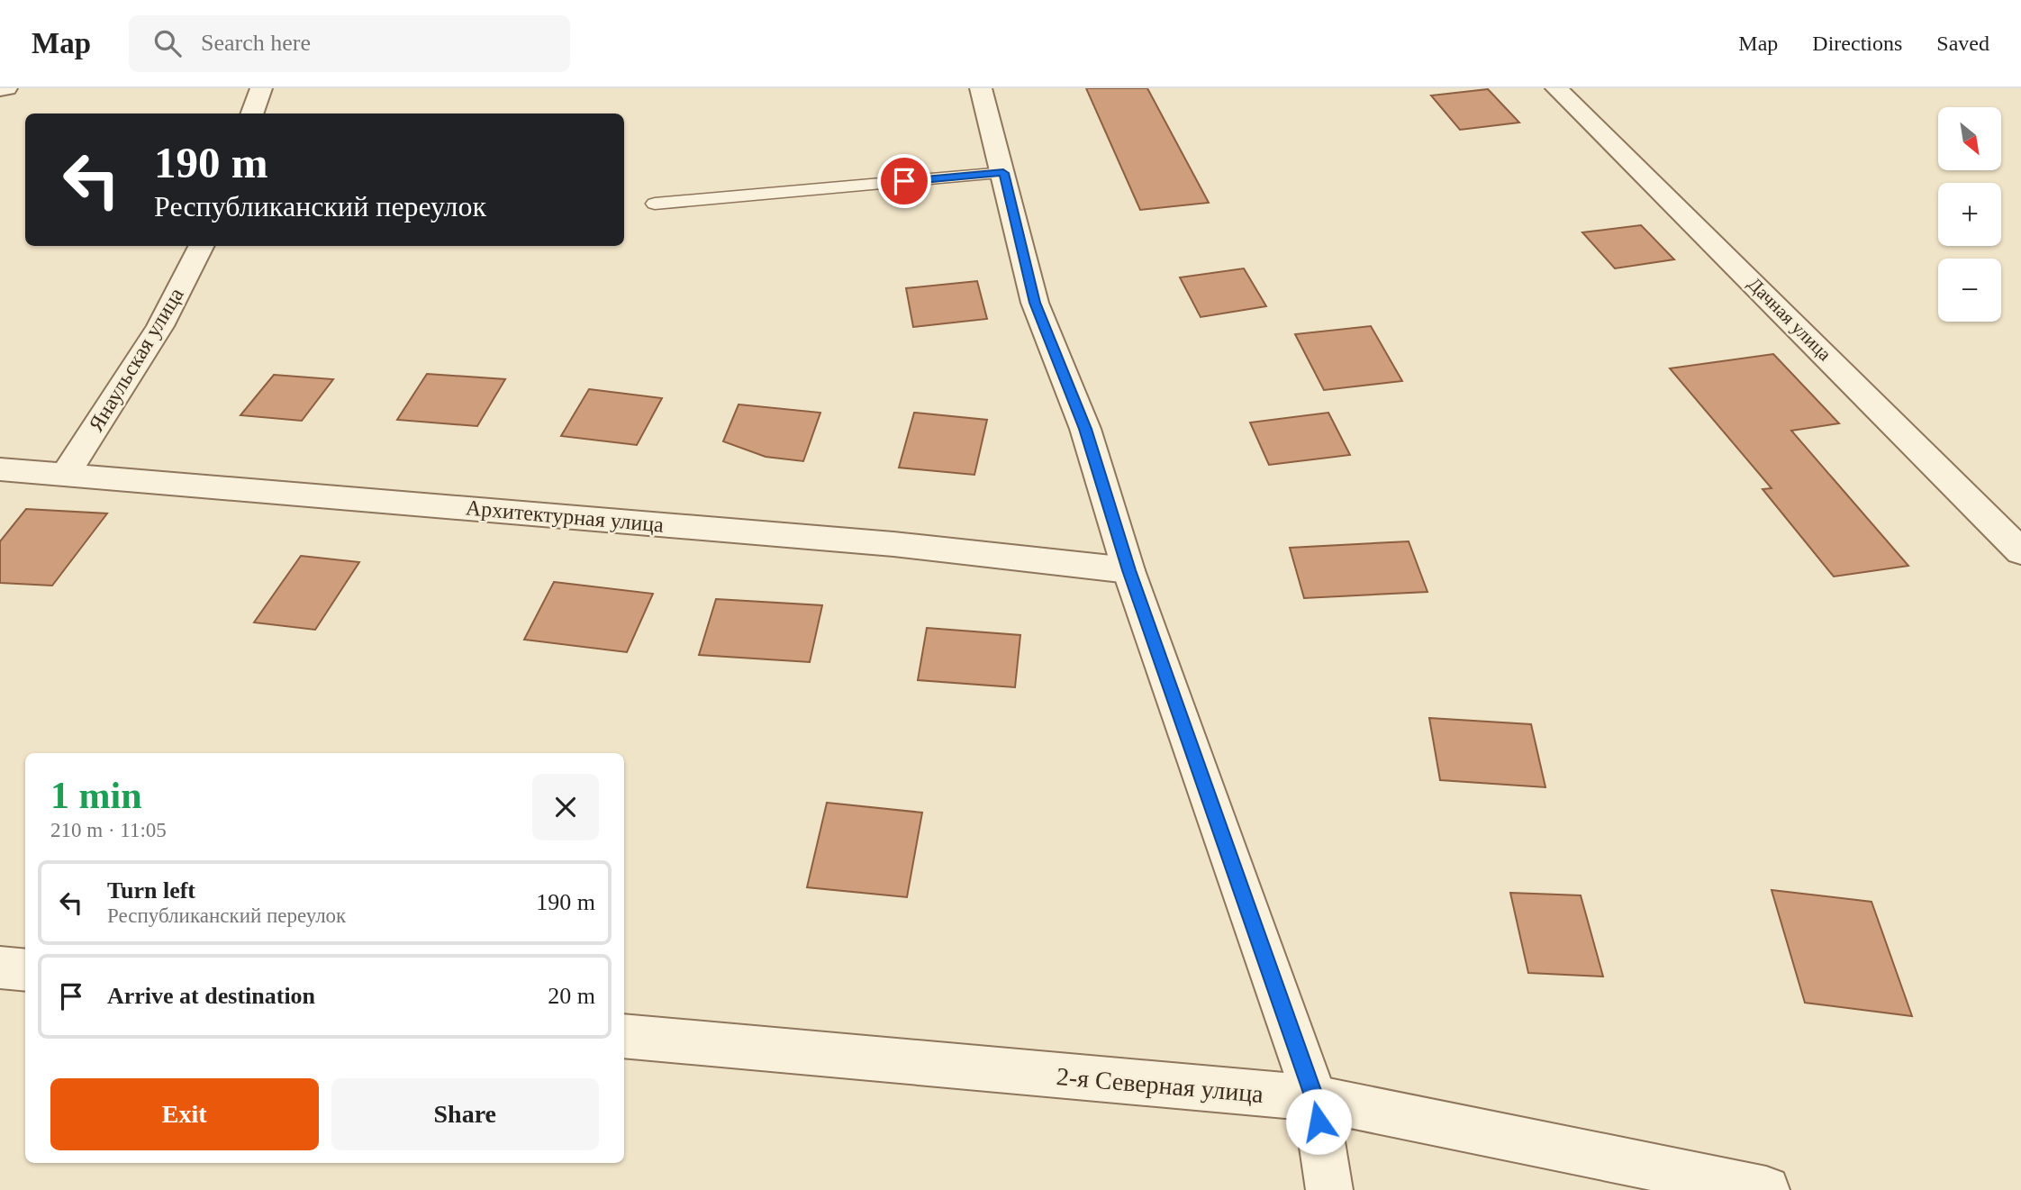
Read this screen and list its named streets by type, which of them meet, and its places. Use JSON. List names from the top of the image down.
{
  "streets": {
    "street": [
      "Дачная улица",
      "Янаульская улица",
      "Архитектурная улица",
      "2-я Северная улица"
    ]
  },
  "crossings": [
    ["Янаульская улица", "Архитектурная улица"]
  ],
  "north": "bottom right",
  "page": {
    "header": "Map",
    "search": "Search here",
    "nav": ["Map", "Directions", "Saved"],
    "map_buttons": ["+", "−"],
    "turn": ["190 m", "Республиканский переулок"],
    "heading": ["1 min", "210 m · 11:05"],
    "list": [
      {
        "name": "Turn left",
        "note": "Республиканский переулок",
        "value": "190 m"
      },
      {
        "name": "Arrive at destination",
        "value": "20 m"
      }
    ],
    "buttons": ["Exit", "Share"]
  }
}
